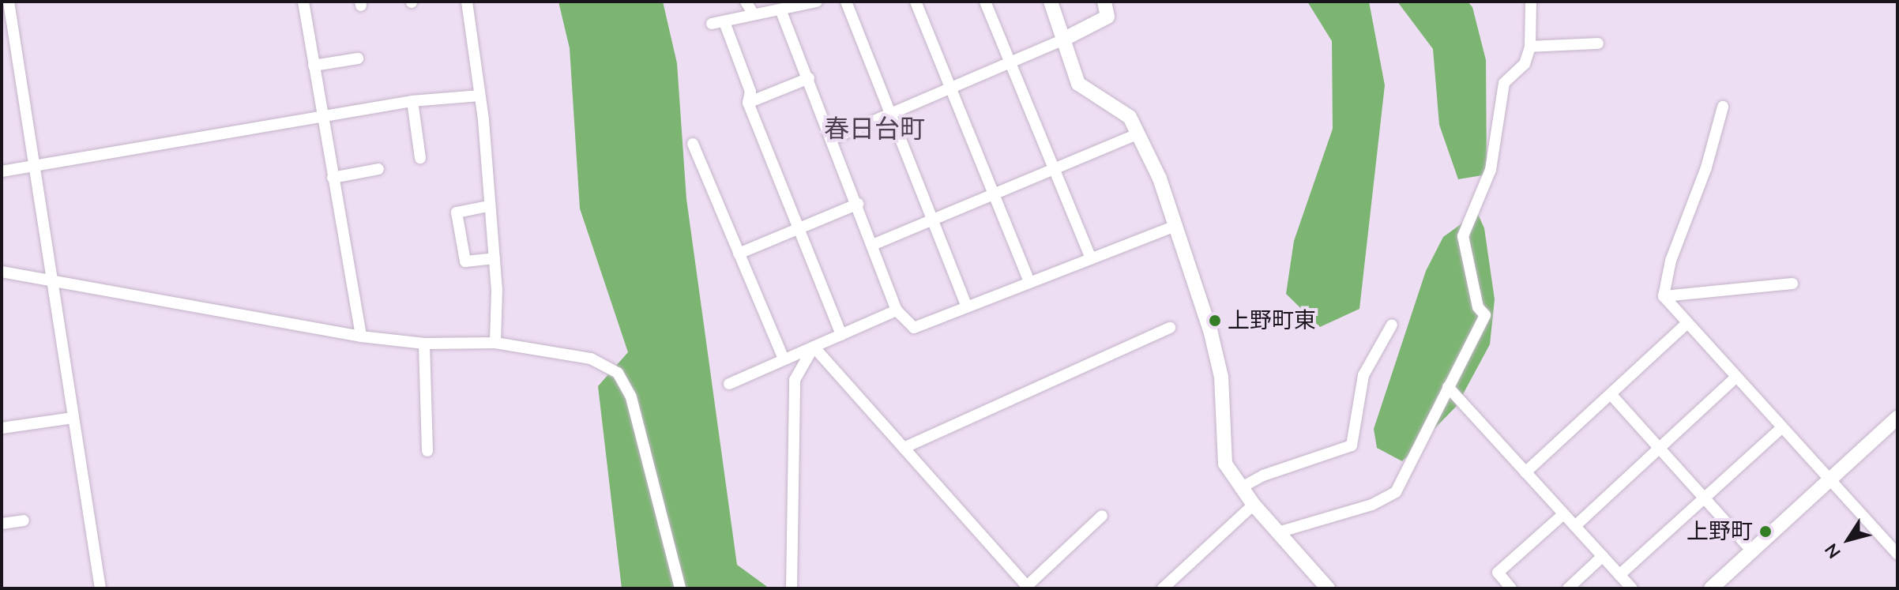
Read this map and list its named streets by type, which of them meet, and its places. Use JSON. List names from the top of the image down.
{
  "districts": ["春日台町"],
  "places": ["上野町東", "上野町"],
  "north": "bottom left"
}
